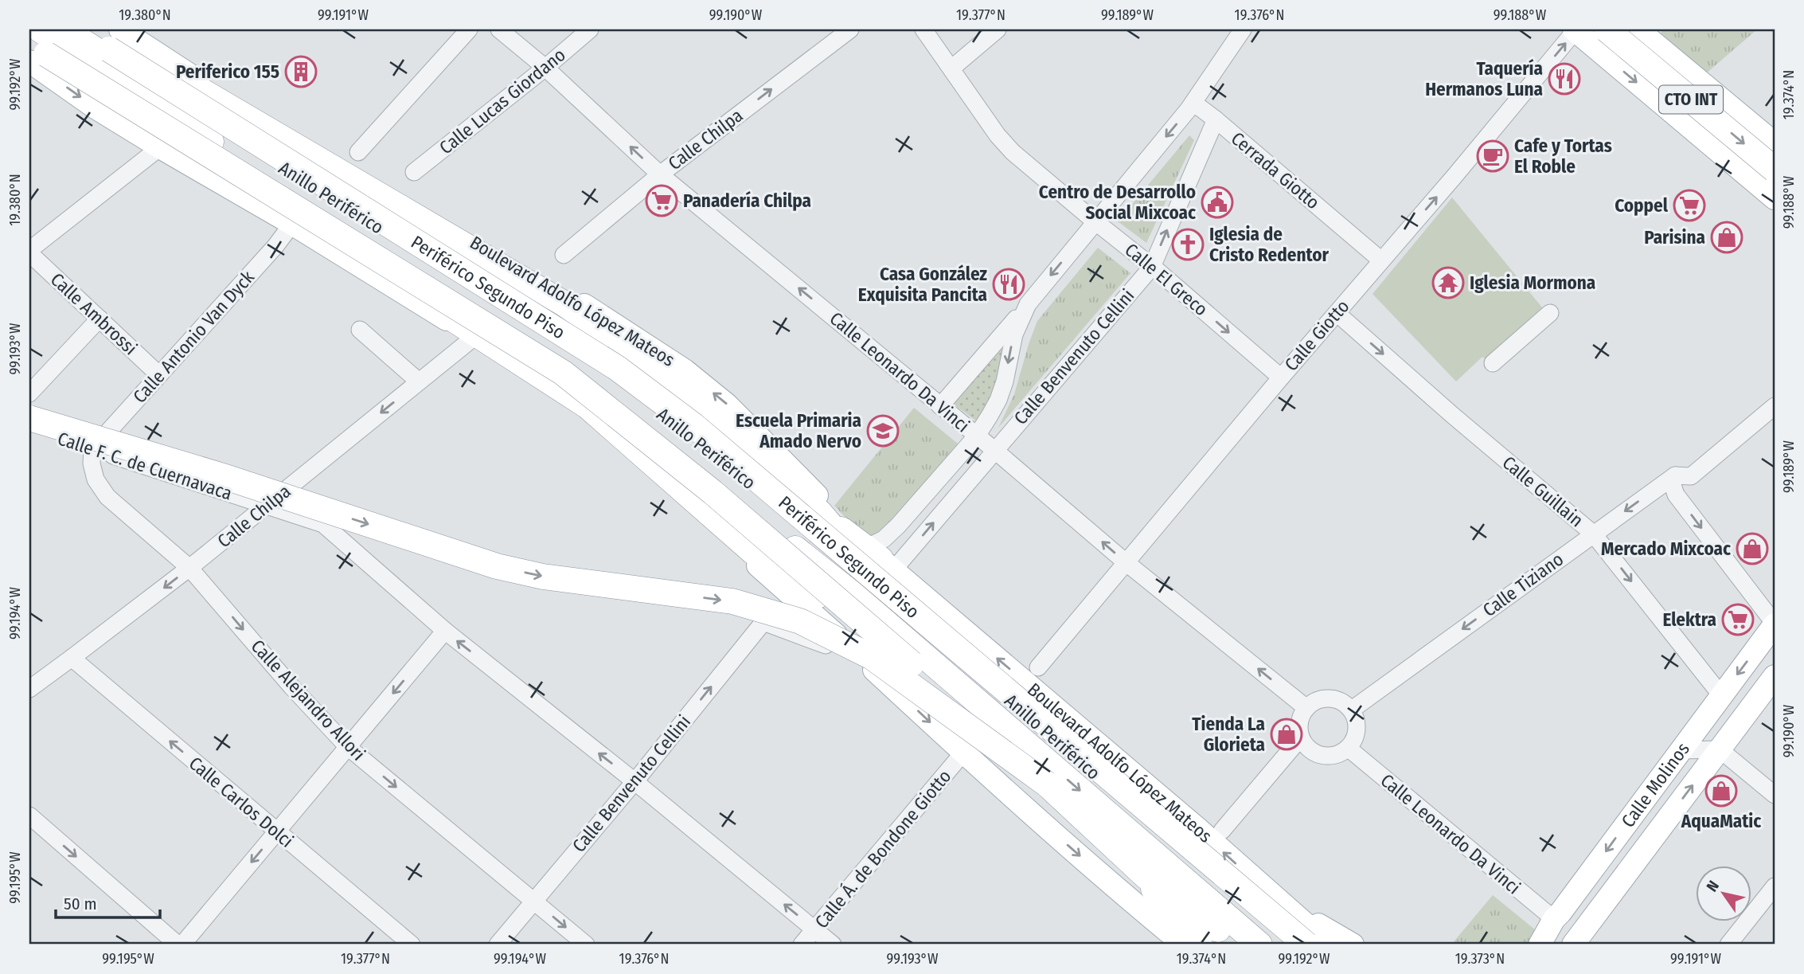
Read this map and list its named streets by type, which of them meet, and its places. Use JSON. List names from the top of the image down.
{
  "streets": {
    "highway": ["CTO INT", "Anillo Periférico", "Periférico Segundo Piso"],
    "main road": ["Boulevard Adolfo López Mateos", "Calle Molinos"],
    "street": [
      "Calle Lucas Giordano",
      "Calle Chilpa",
      "Cerrada Giotto",
      "Calle El Greco",
      "Calle Ambrossi",
      "Calle Giotto",
      "Calle Antonio Van Dyck",
      "Calle Benvenuto Cellini",
      "Calle Leonardo Da Vinci",
      "Calle F. C. de Cuernavaca",
      "Calle Guillain",
      "Calle Tiziano",
      "Calle Alejandro Allori",
      "Calle Carlos Dolci",
      "Calle Á. de Bondone Giotto"
    ]
  },
  "crossings": [
    ["CTO INT", "Calle Giotto"],
    ["Calle Lucas Giordano", "Calle Leonardo Da Vinci"],
    ["Calle Chilpa", "Calle Leonardo Da Vinci"],
    ["Calle Chilpa", "Calle F. C. de Cuernavaca"],
    ["Calle Chilpa", "Calle Alejandro Allori"],
    ["Calle Chilpa", "Calle Carlos Dolci"],
    ["Cerrada Giotto", "Calle Giotto"],
    ["Cerrada Giotto", "Calle Benvenuto Cellini"],
    ["Anillo Periférico", "Boulevard Adolfo López Mateos"],
    ["Anillo Periférico", "Calle Benvenuto Cellini"],
    ["Calle El Greco", "Calle Giotto"],
    ["Calle El Greco", "Calle Benvenuto Cellini"],
    ["Periférico Segundo Piso", "Boulevard Adolfo López Mateos"],
    ["Boulevard Adolfo López Mateos", "Calle Benvenuto Cellini"],
    ["Calle Ambrossi", "Calle Antonio Van Dyck"],
    ["Calle Giotto", "Calle Leonardo Da Vinci"],
    ["Calle Giotto", "Calle Guillain"],
    ["Calle Antonio Van Dyck", "Calle F. C. de Cuernavaca"],
    ["Calle Antonio Van Dyck", "Calle Alejandro Allori"],
    ["Calle Benvenuto Cellini", "Calle Leonardo Da Vinci"],
    ["Calle Benvenuto Cellini", "Calle Alejandro Allori"],
    ["Calle Leonardo Da Vinci", "Calle Tiziano"],
    ["Calle Leonardo Da Vinci", "Calle Molinos"],
    ["Calle F. C. de Cuernavaca", "Calle Alejandro Allori"],
    ["Calle Guillain", "Calle Tiziano"],
    ["Calle Guillain", "Calle Molinos"]
  ],
  "one_way": [
    "Calle Giotto",
    "Calle Leonardo Da Vinci",
    "Calle Tiziano",
    "Calle Alejandro Allori"
  ],
  "places": {
    "building": ["Periferico 155"],
    "restaurant": ["Taquería Hermanos Luna", "Casa González Exquisita Pancita"],
    "cafe": ["Cafe y Tortas El Roble"],
    "supermarket": ["Panadería Chilpa", "Coppel", "Elektra"],
    "public building": ["Centro de Desarrollo Social Mixcoac"],
    "shop": [
      "Parisina",
      "Mercado Mixcoac",
      "Tienda La Glorieta",
      "AquaMatic"
    ],
    "church": ["Iglesia de Cristo Redentor"],
    "temple": ["Iglesia Mormona"],
    "school or university": ["Escuela Primaria Amado Nervo"]
  },
  "scale_bar": "50 m",
  "north": "top left",
  "coordinates": [
    "19.380°N",
    "99.191°W",
    "99.190°W",
    "19.377°N",
    "99.189°W",
    "19.376°N",
    "99.188°W",
    "99.192°W",
    "19.374°N",
    "99.193°W",
    "99.194°W",
    "99.195°W",
    "19.373°N"
  ]
}
